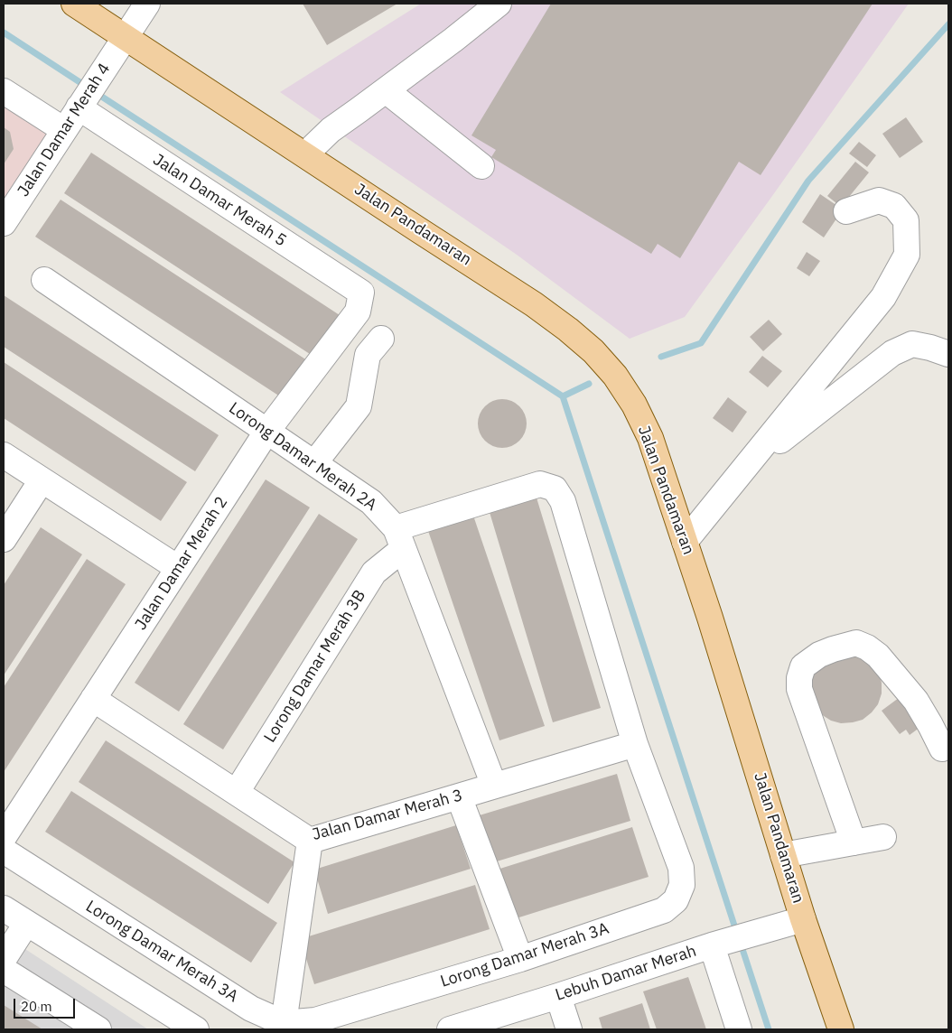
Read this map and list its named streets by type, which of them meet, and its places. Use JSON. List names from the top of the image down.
{
  "streets": {
    "main road": ["Jalan Pandamaran"],
    "street": [
      "Jalan Damar Merah 4",
      "Jalan Damar Merah 5",
      "Lorong Damar Merah 2A",
      "Jalan Damar Merah 2",
      "Lorong Damar Merah 3B",
      "Jalan Damar Merah 3",
      "Lorong Damar Merah 3A",
      "Lebuh Damar Merah"
    ]
  },
  "crossings": [
    ["Jalan Damar Merah 4", "Jalan Damar Merah 5"],
    ["Jalan Damar Merah 4", "Jalan Pandamaran"],
    ["Jalan Damar Merah 5", "Jalan Damar Merah 2"],
    ["Jalan Pandamaran", "Lebuh Damar Merah"],
    ["Lorong Damar Merah 2A", "Jalan Damar Merah 2"],
    ["Lorong Damar Merah 2A", "Lorong Damar Merah 3B"],
    ["Lorong Damar Merah 2A", "Jalan Damar Merah 3"],
    ["Lorong Damar Merah 2A", "Lorong Damar Merah 3A"],
    ["Jalan Damar Merah 2", "Jalan Damar Merah 3"],
    ["Lorong Damar Merah 3B", "Jalan Damar Merah 3"],
    ["Lorong Damar Merah 3B", "Lorong Damar Merah 3A"],
    ["Jalan Damar Merah 3", "Lorong Damar Merah 3A"]
  ],
  "scale_bar": "20 m"
}
